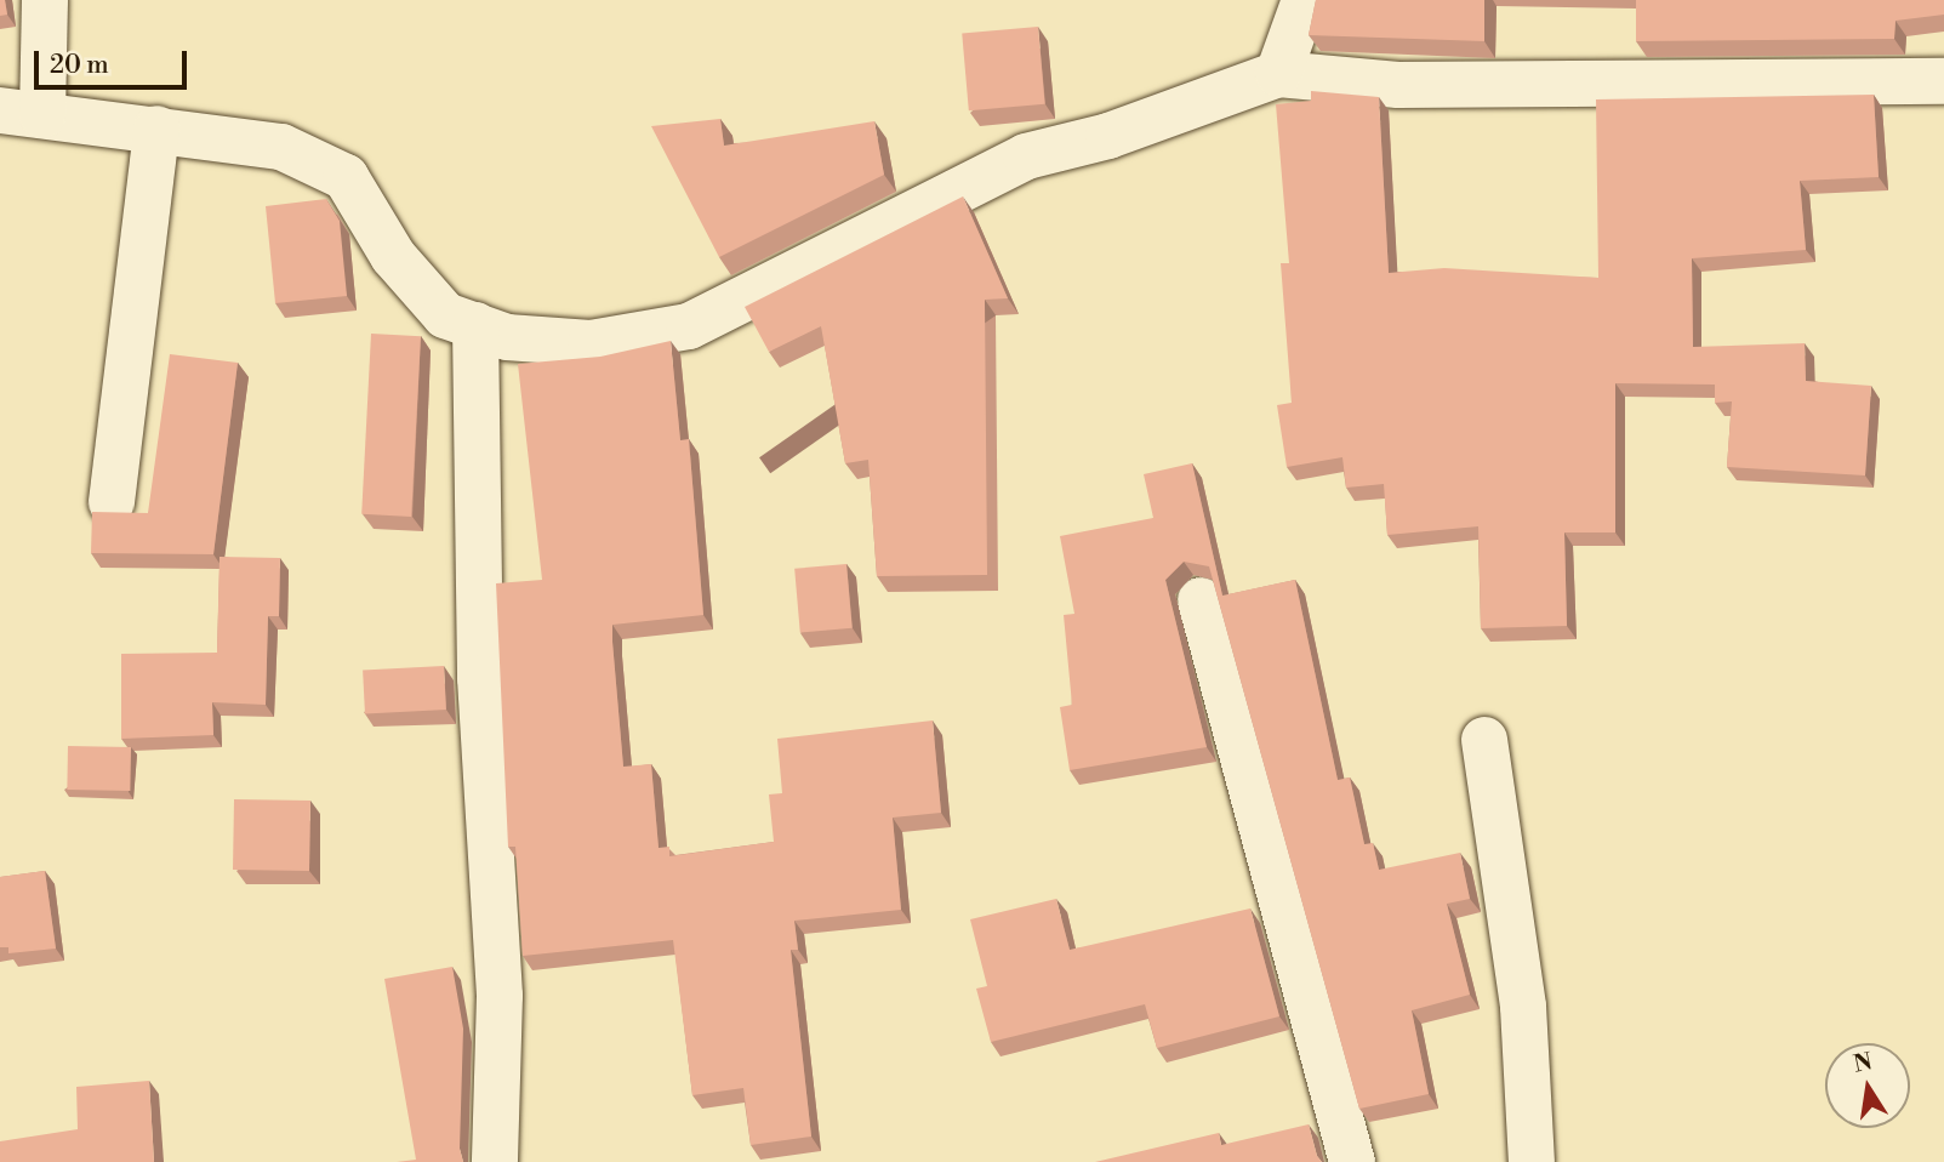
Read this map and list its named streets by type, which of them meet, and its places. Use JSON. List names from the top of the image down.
{
  "scale_bar": "20 m",
  "north": "top"
}
